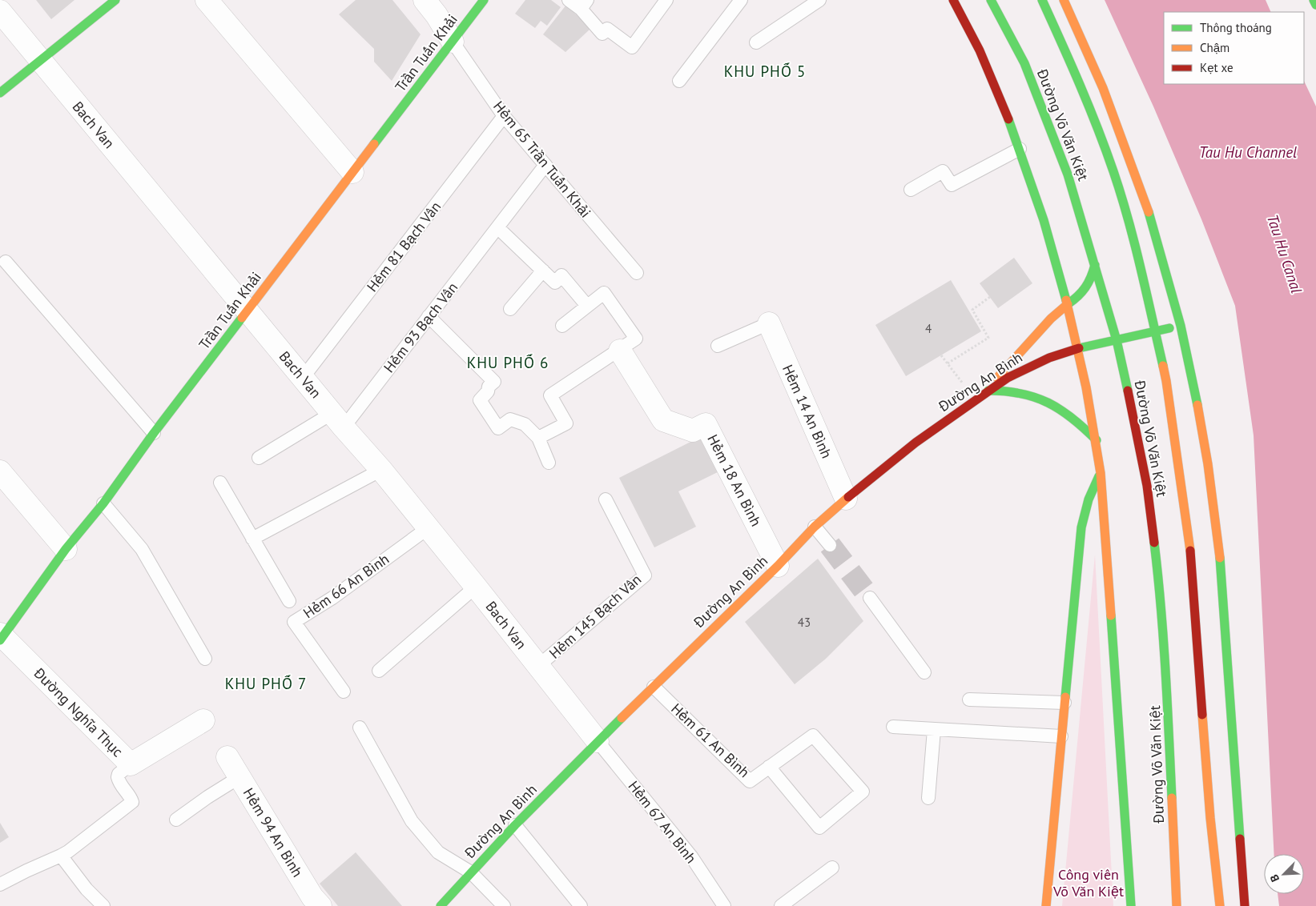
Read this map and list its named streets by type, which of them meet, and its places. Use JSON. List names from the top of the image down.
{
  "streets": {
    "main road": ["Trần Tuấn Khải", "Đường Võ Văn Kiệt", "Đường An Bình"],
    "street": [
      "Bach Van",
      "Hẻm 14 An Bình",
      "Hẻm 18 An Bình",
      "Đường Nghĩa Thục",
      "Hẻm 94 An Bình"
    ],
    "lane": [
      "Hẻm 65 Trần Tuấn Khải",
      "Hẻm 81 Bạch Vân",
      "Hẻm 93 Bạch Vân",
      "Hẻm 66 An Bình",
      "Hẻm 145 Bạch Vân",
      "Hẻm 61 An Bình",
      "Hẻm 67 An Bình"
    ]
  },
  "crossings": [
    ["Trần Tuấn Khải", "Bach Van"],
    ["Trần Tuấn Khải", "Hẻm 65 Trần Tuấn Khải"],
    ["Trần Tuấn Khải", "Đường Nghĩa Thục"],
    ["Bach Van", "Hẻm 81 Bạch Vân"],
    ["Bach Van", "Hẻm 93 Bạch Vân"],
    ["Bach Van", "Đường An Bình"],
    ["Bach Van", "Hẻm 66 An Bình"],
    ["Bach Van", "Hẻm 145 Bạch Vân"],
    ["Bach Van", "Hẻm 67 An Bình"],
    ["Đường Võ Văn Kiệt", "Đường An Bình"],
    ["Hẻm 65 Trần Tuấn Khải", "Hẻm 81 Bạch Vân"],
    ["Hẻm 65 Trần Tuấn Khải", "Hẻm 93 Bạch Vân"],
    ["Đường An Bình", "Hẻm 14 An Bình"],
    ["Đường An Bình", "Hẻm 18 An Bình"],
    ["Đường An Bình", "Hẻm 61 An Bình"],
    ["Đường An Bình", "Hẻm 67 An Bình"]
  ],
  "districts": ["KHU PHỐ 5", "KHU PHỐ 6", "KHU PHỐ 7"],
  "water": ["Tau Hu Channel", "Tau Hu Canal"],
  "parks": ["Công viên Võ Văn Kiệt"],
  "house_numbers": ["4", "43"],
  "legend": ["Thông thoáng", "Chậm", "Kẹt xe"],
  "north": "bottom left"
}
